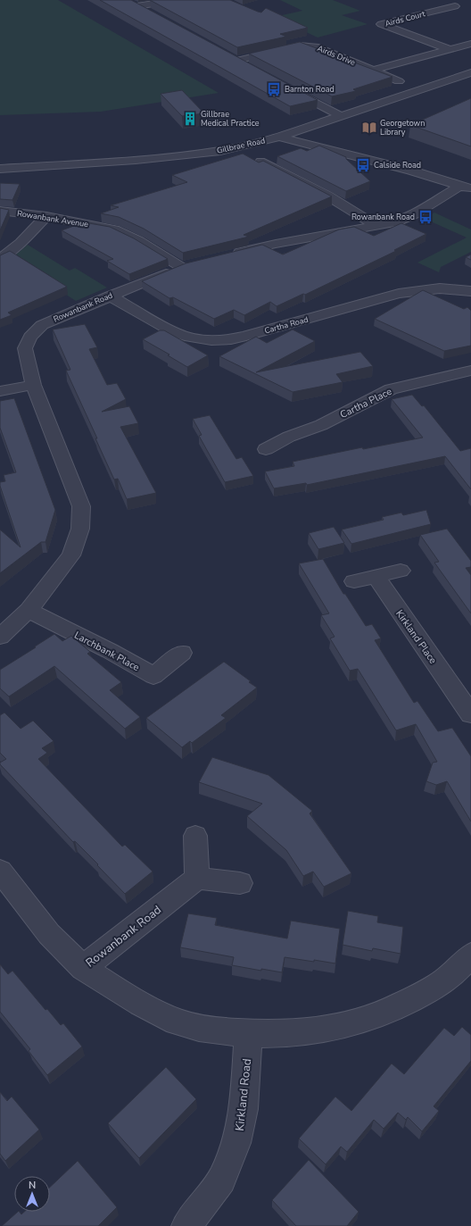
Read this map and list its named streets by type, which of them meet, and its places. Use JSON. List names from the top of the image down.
{
  "streets": {
    "street": [
      "Airds Court",
      "Airds Drive",
      "Gillbrae Road",
      "Rowanbank Avenue",
      "Rowanbank Road",
      "Cartha Road",
      "Cartha Place",
      "Kirkland Place",
      "Larchbank Place",
      "Kirkland Road"
    ]
  },
  "crossings": [
    ["Rowanbank Avenue", "Rowanbank Road"],
    ["Rowanbank Road", "Cartha Road"],
    ["Rowanbank Road", "Larchbank Place"]
  ],
  "places": {
    "bus stop": ["Barnton Road", "Calside Road", "Rowanbank Road"],
    "building": ["Gillbrae Medical Practice"],
    "library": ["Georgetown Library"]
  },
  "north": "top"
}
